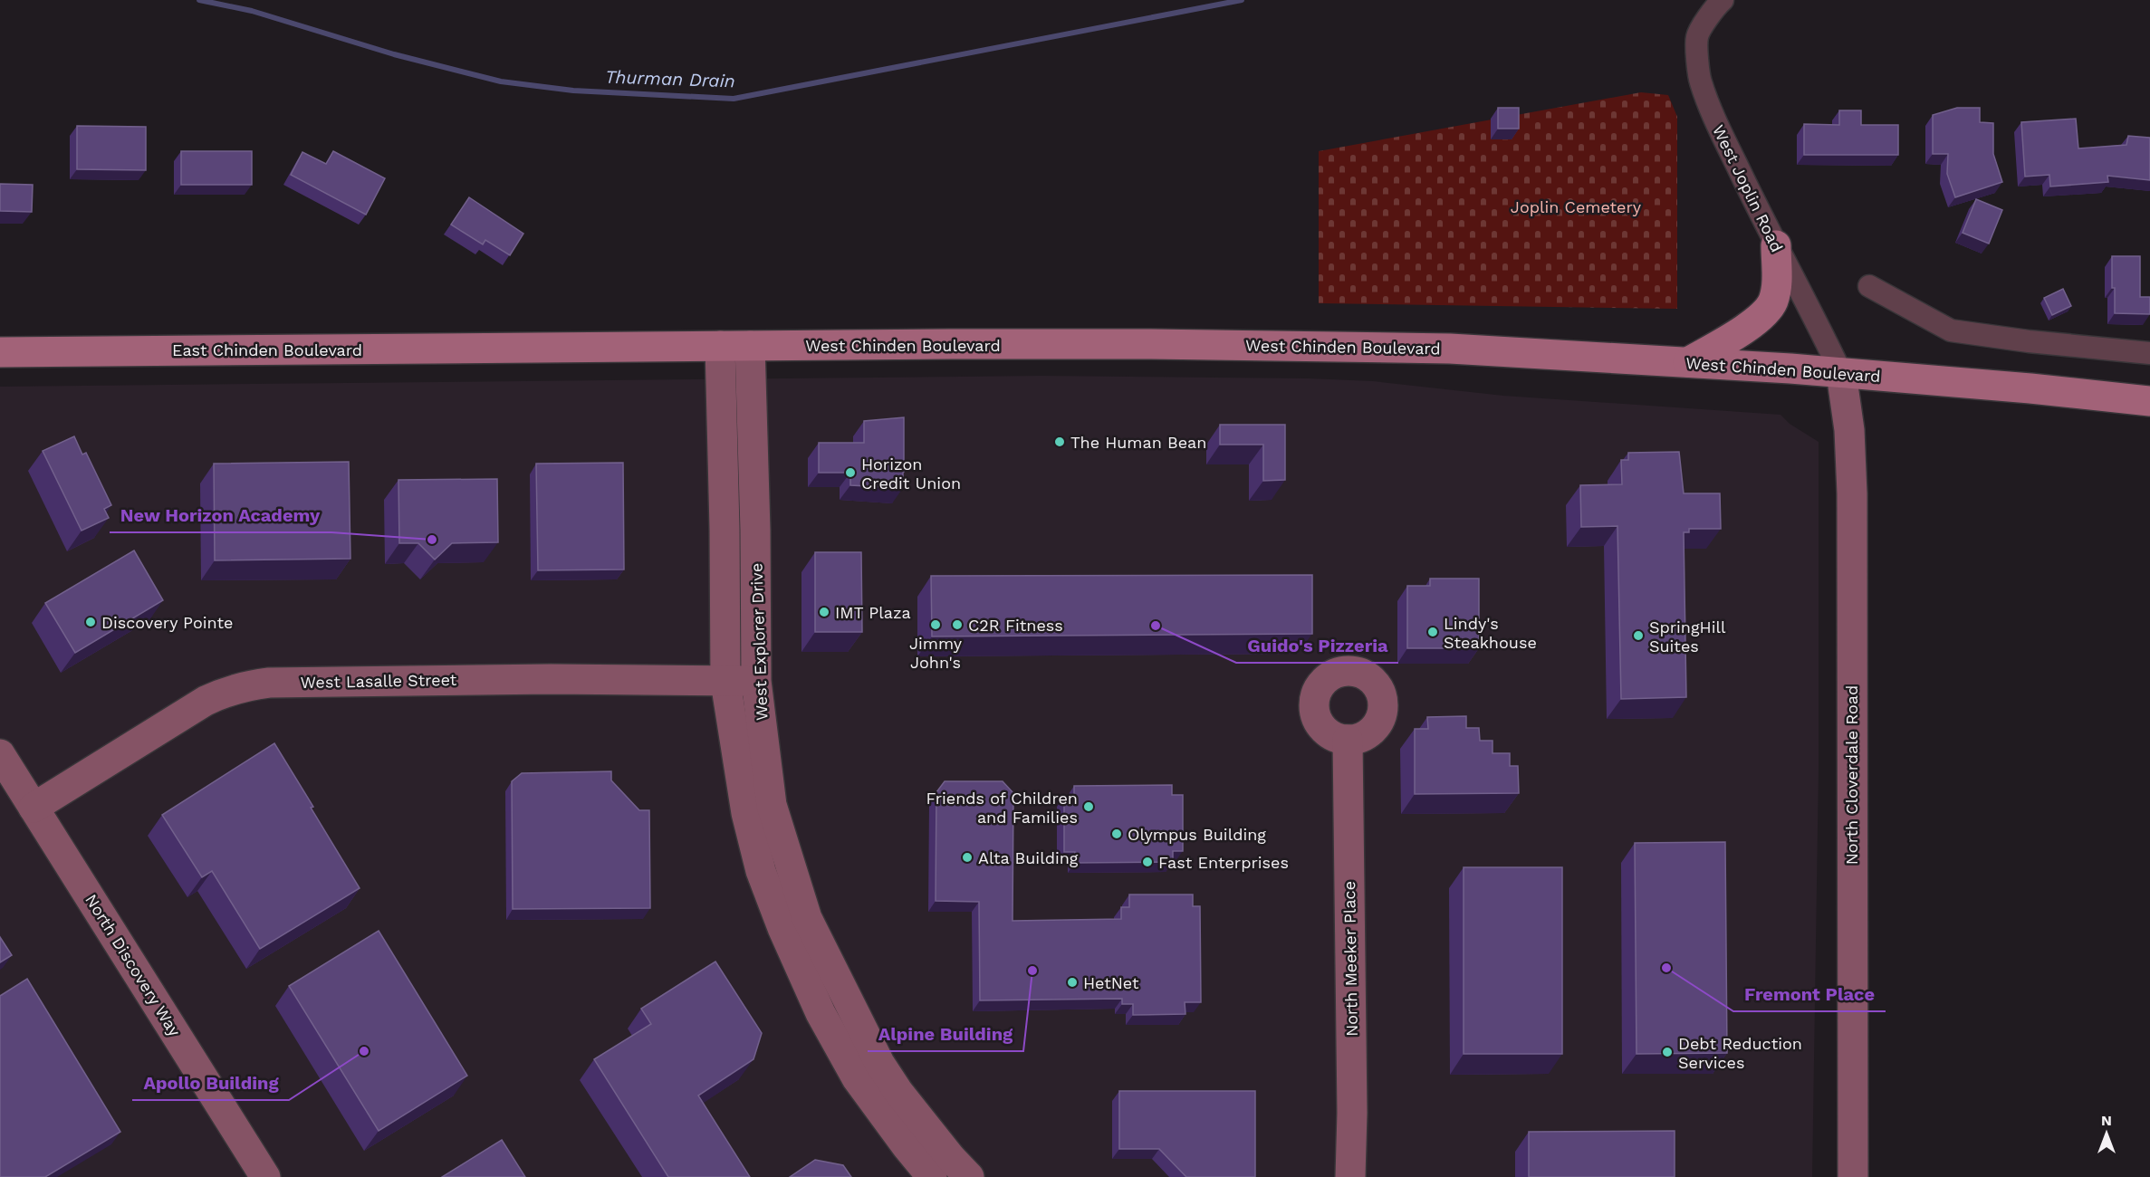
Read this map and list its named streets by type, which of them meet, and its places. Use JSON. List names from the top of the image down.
{
  "streets": {
    "main road": ["West Chinden Boulevard", "East Chinden Boulevard"],
    "street": [
      "West Joplin Road",
      "West Explorer Drive",
      "West Lasalle Street",
      "North Cloverdale Road",
      "North Meeker Place",
      "North Discovery Way"
    ]
  },
  "crossings": [
    ["West Joplin Road", "West Chinden Boulevard"],
    ["West Joplin Road", "North Cloverdale Road"],
    ["West Chinden Boulevard", "East Chinden Boulevard"],
    ["West Chinden Boulevard", "West Explorer Drive"],
    ["West Chinden Boulevard", "North Cloverdale Road"],
    ["West Explorer Drive", "West Lasalle Street"],
    ["West Lasalle Street", "North Discovery Way"]
  ],
  "water": ["Thurman Drain"],
  "parks": ["Joplin Cemetery"],
  "places": [
    "The Human Bean",
    "Horizon Credit Union",
    "New Horizon Academy",
    "IMT Plaza",
    "Discovery Pointe",
    "Jimmy John's",
    "C2R Fitness",
    "Guido's Pizzeria",
    "Lindy's Steakhouse",
    "SpringHill Suites",
    "Friends of Children and Families",
    "Olympus Building",
    "Alta Building",
    "Fast Enterprises",
    "Fremont Place",
    "Alpine Building",
    "HetNet",
    "Apollo Building",
    "Debt Reduction Services"
  ],
  "north": "top"
}
